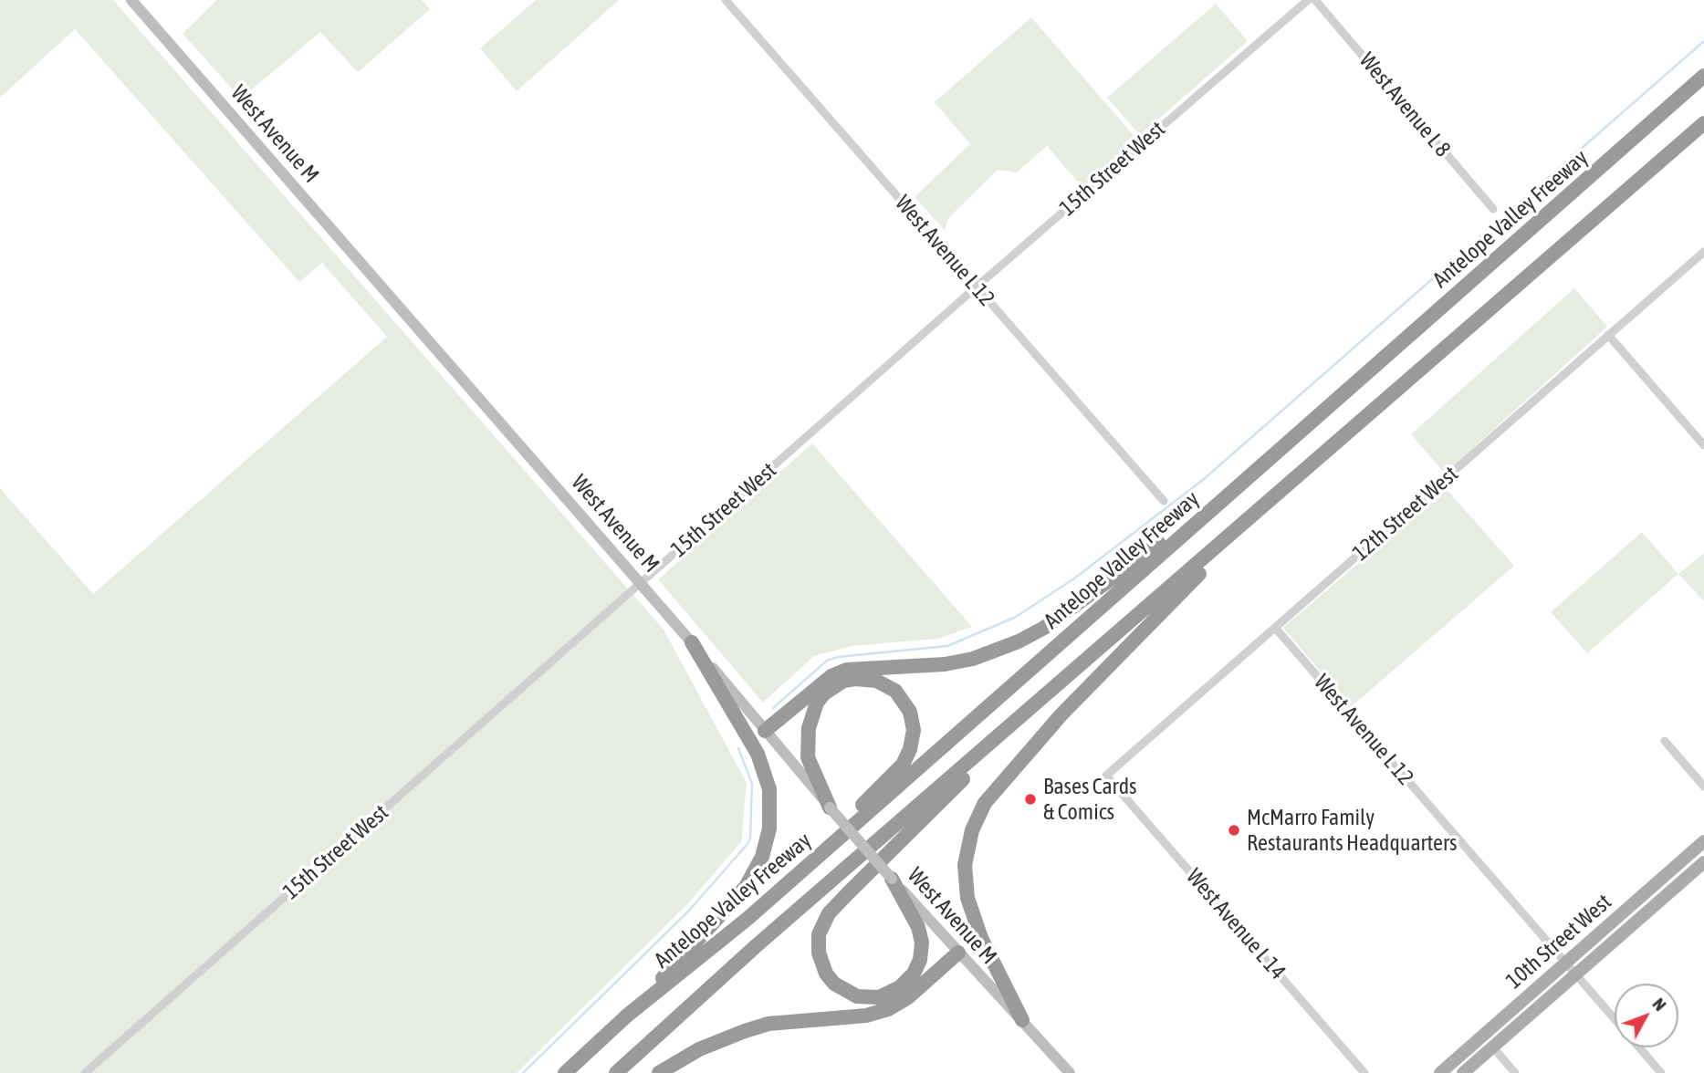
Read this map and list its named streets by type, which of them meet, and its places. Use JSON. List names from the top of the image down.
{
  "streets": {
    "highway": ["Antelope Valley Freeway"],
    "main road": ["West Avenue M", "10th Street West"],
    "street": [
      "West Avenue L 8",
      "15th Street West",
      "West Avenue L 12",
      "12th Street West",
      "West Avenue L 14"
    ]
  },
  "crossings": [
    ["West Avenue M", "15th Street West"],
    ["15th Street West", "West Avenue L 12"],
    ["West Avenue L 12", "12th Street West"],
    ["West Avenue L 12", "10th Street West"],
    ["12th Street West", "West Avenue L 14"]
  ],
  "places": ["Bases Cards & Comics", "McMarro Family Restaurants Headquarters"],
  "north": "top right"
}
